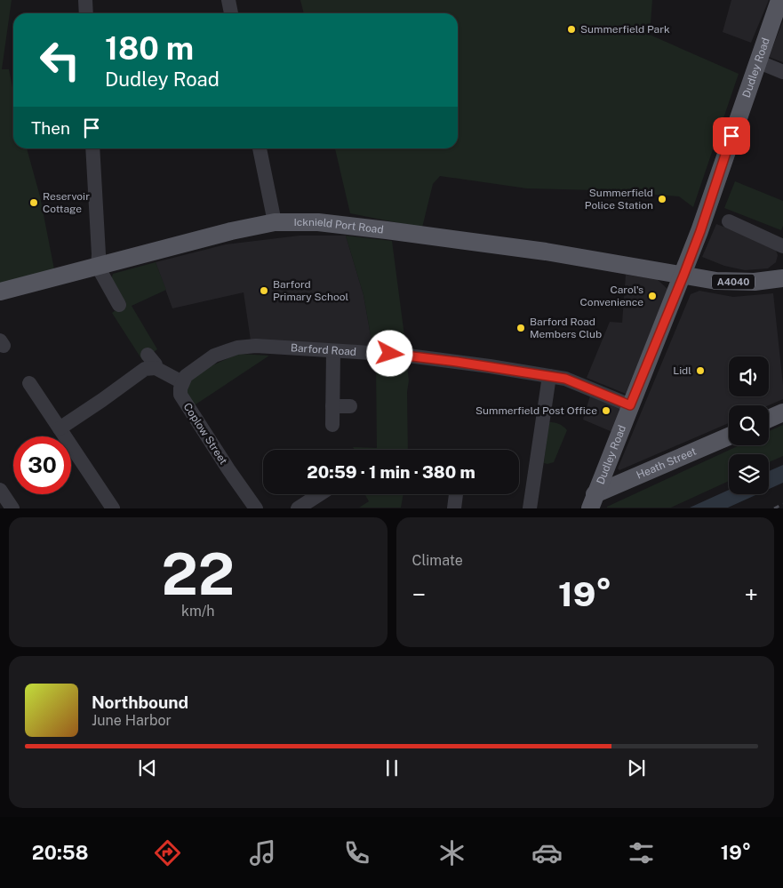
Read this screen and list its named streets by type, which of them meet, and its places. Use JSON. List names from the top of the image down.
{
  "streets": {
    "main road": [
      "Dudley Road",
      "Icknield Port Road",
      "A4040",
      "Heath Street"
    ],
    "street": ["Barford Road", "Coplow Street"]
  },
  "crossings": [
    ["Dudley Road", "Icknield Port Road"],
    ["Dudley Road", "A4040"],
    ["Dudley Road", "Barford Road"],
    ["Dudley Road", "Heath Street"],
    ["Icknield Port Road", "A4040"],
    ["Barford Road", "Coplow Street"]
  ],
  "places": [
    "Summerfield Park",
    "Summerfield Police Station",
    "Reservoir Cottage",
    "Barford Primary School",
    "Carol's Convenience",
    "Barford Road Members Club",
    "Lidl",
    "Summerfield Post Office"
  ],
  "page": {
    "turn": ["180 m", "Dudley Road"],
    "then": "Then",
    "limit": "30",
    "trip": "20:59 · 1 min · 380 m",
    "tile": [
      ["22", "km/h"],
      "Climate"
    ],
    "heat": ["−", "19°", "+"],
    "song": ["Northbound", "June Harbor"],
    "tabs": ["20:58", "19°"]
  }
}
